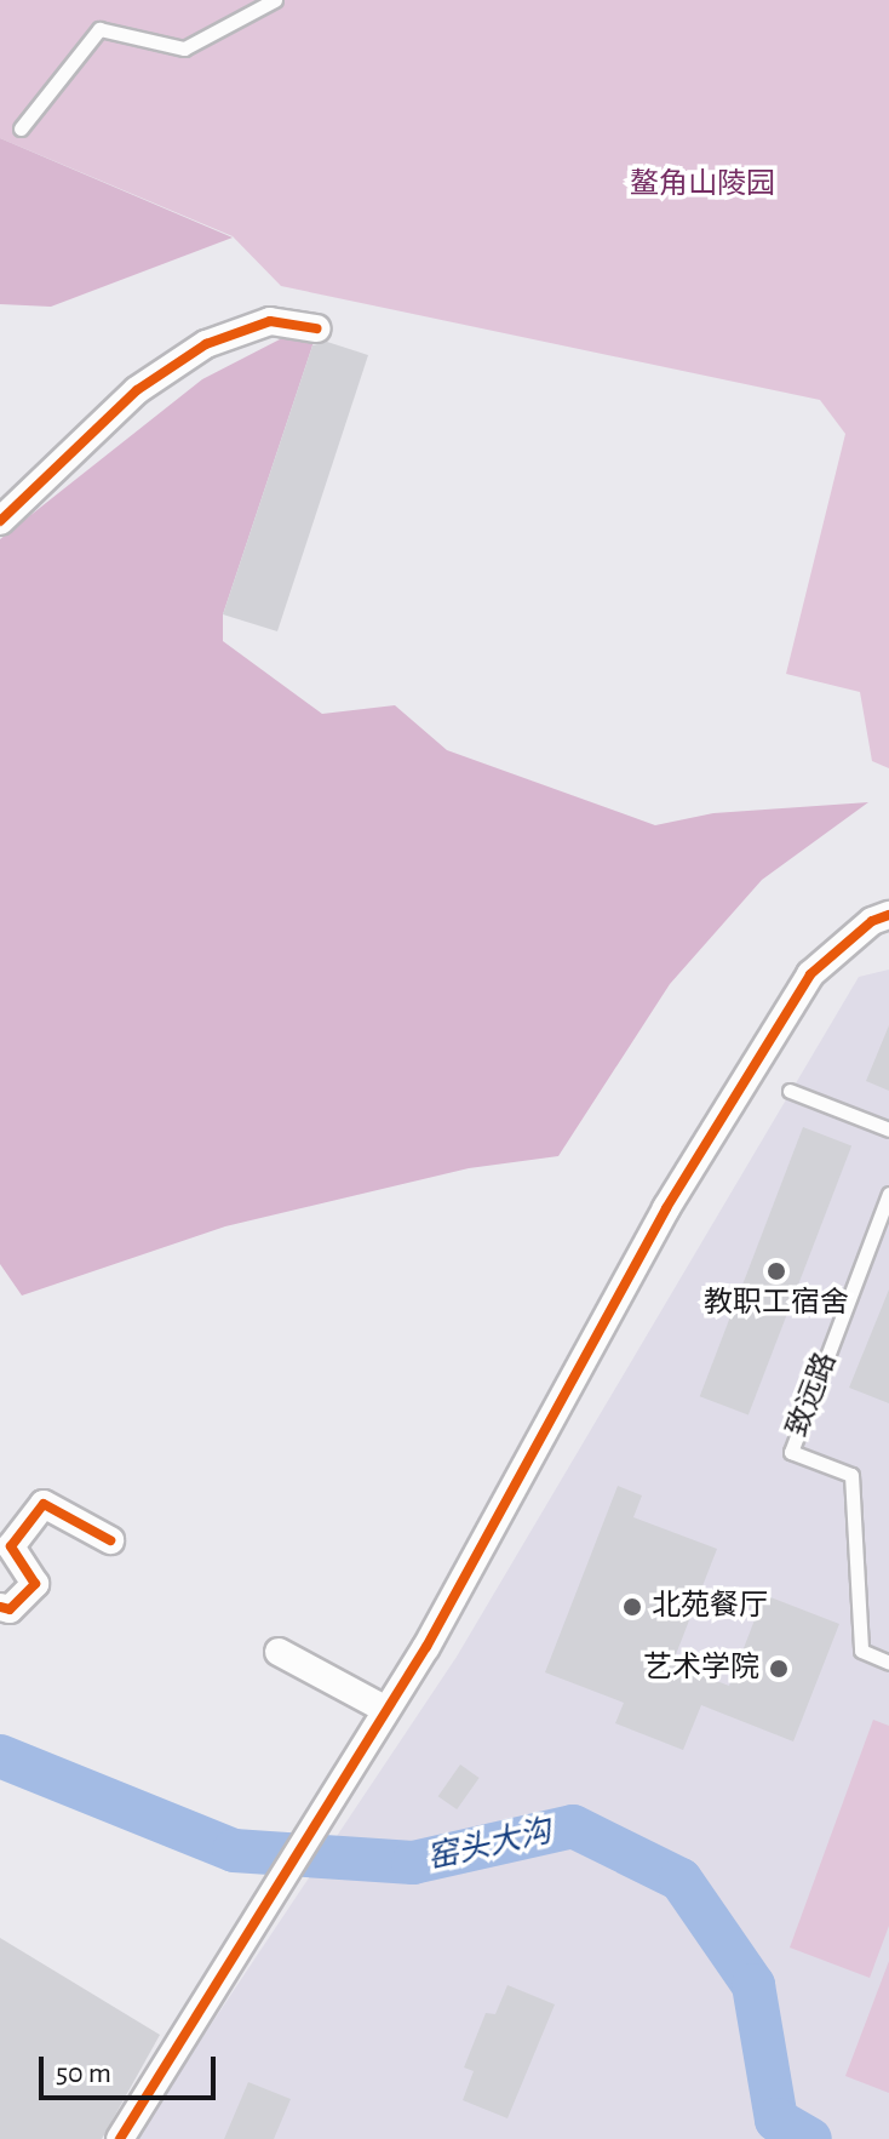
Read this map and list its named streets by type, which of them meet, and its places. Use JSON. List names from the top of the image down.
{
  "streets": {
    "lane": ["致远路"]
  },
  "water": ["窑头大沟"],
  "parks": ["鳌角山陵园"],
  "places": ["教职工宿舍", "北苑餐厅", "艺术学院"],
  "scale_bar": "50 m"
}
